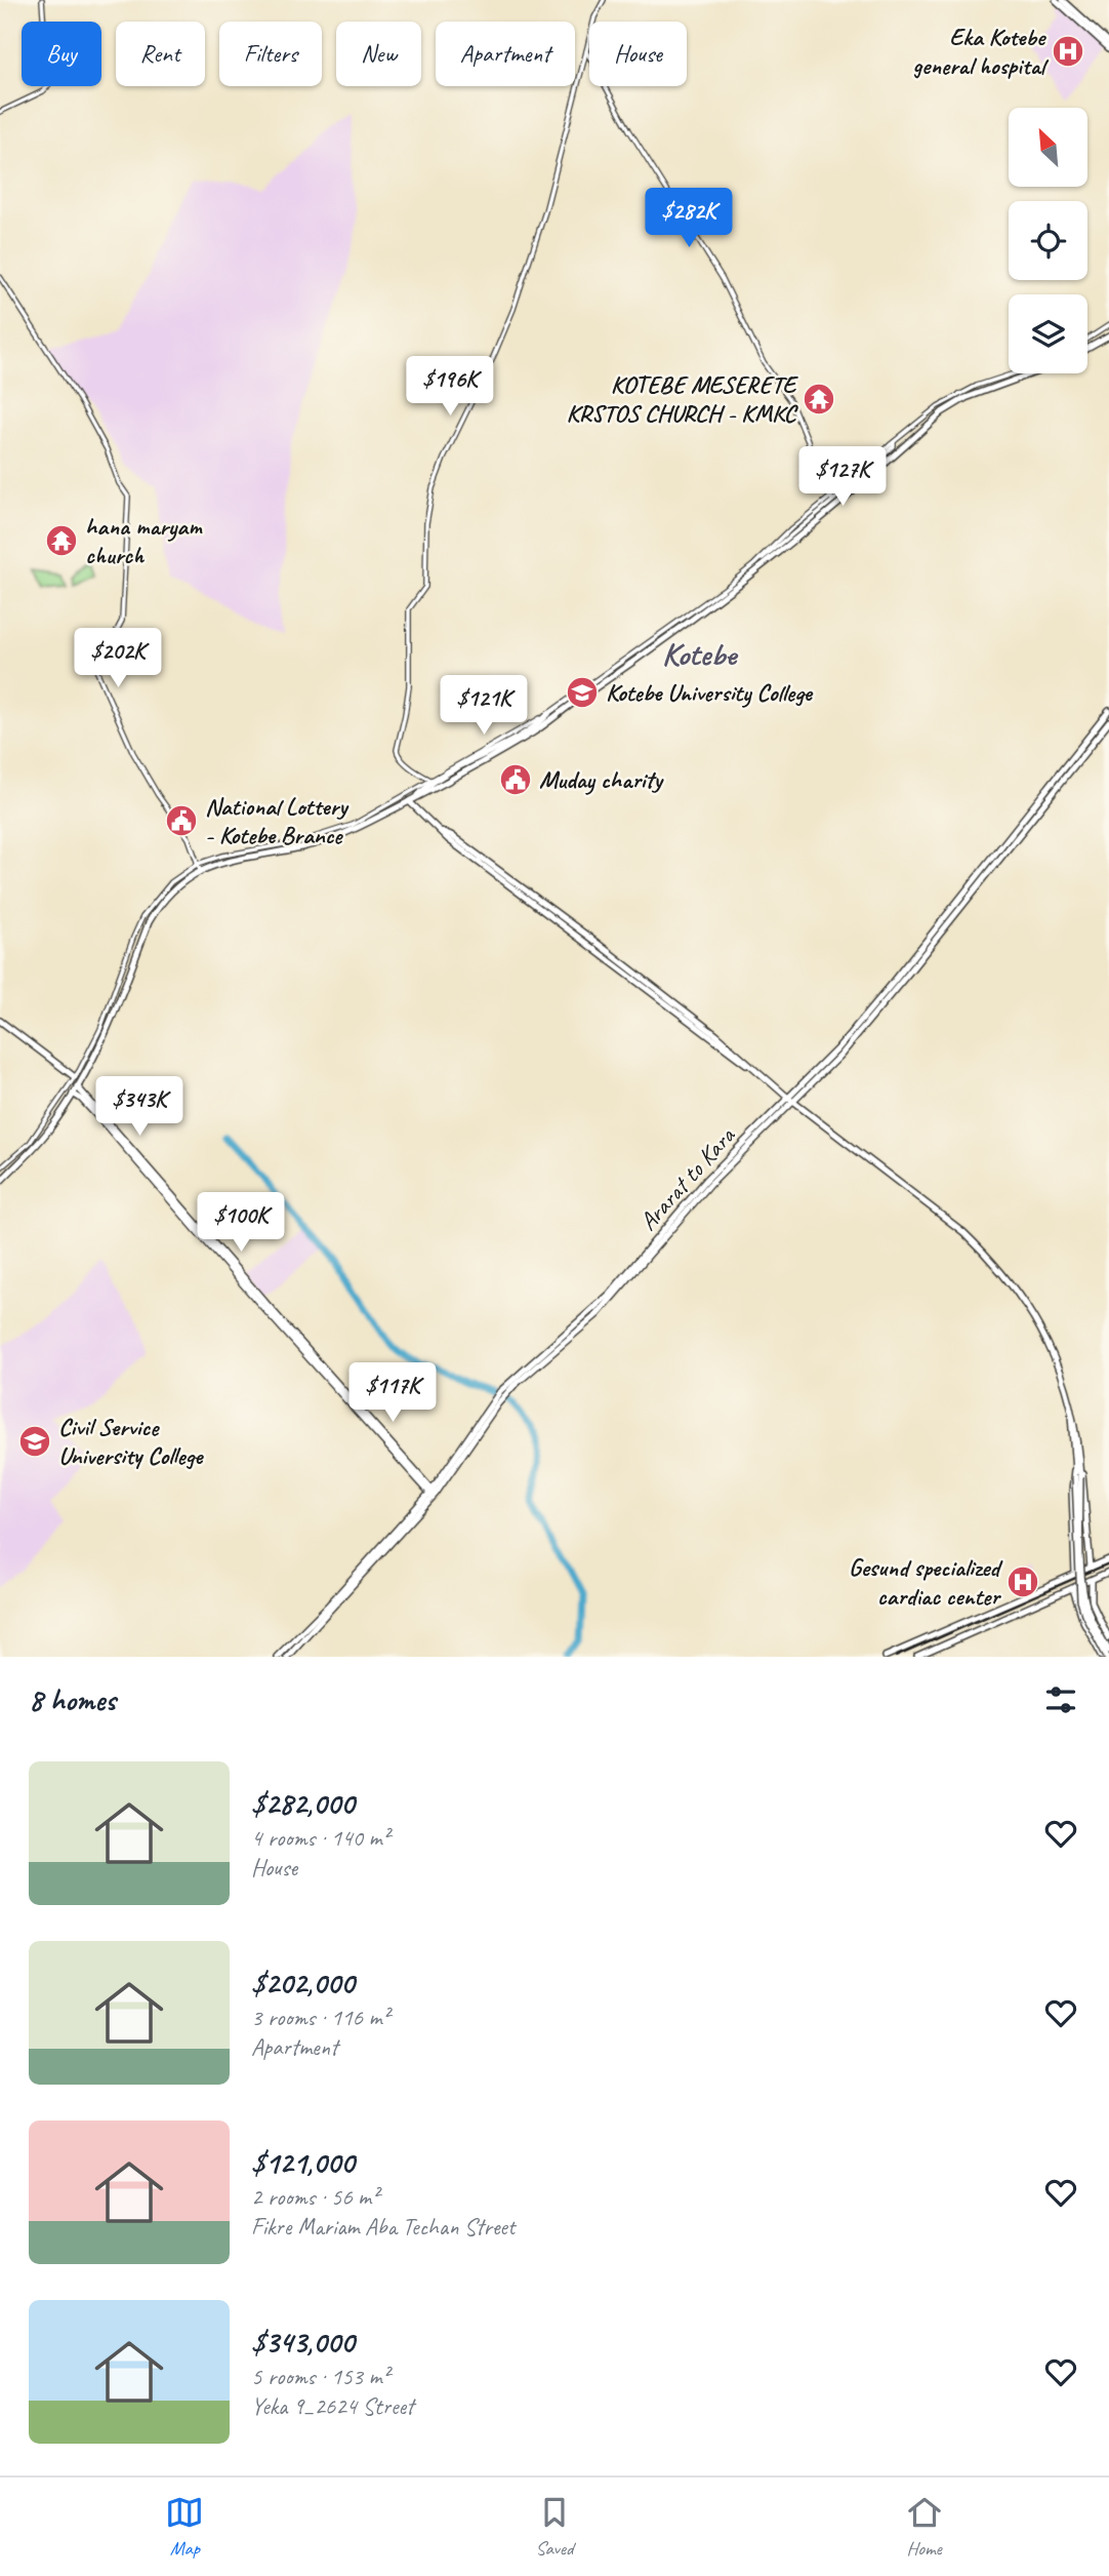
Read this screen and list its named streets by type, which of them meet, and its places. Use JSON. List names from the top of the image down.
{
  "streets": {
    "main road": ["Ararat to Kara"]
  },
  "districts": ["Kotebe"],
  "places": {
    "hospital": ["Eka Kotebe general hospital", "Gesund specialized cardiac center"],
    "temple": ["KOTEBE MESERETE KRSTOS CHURCH - KMKC", "hana maryam church"],
    "school or university": ["Kotebe University College", "Civil Service University College"],
    "public building": ["Muday charity", "National Lottery - Kotebe Brance"]
  },
  "north": "top left",
  "page": {
    "chip": [
      "Buy",
      "Rent",
      "Filters",
      "New",
      "Apartment",
      "House"
    ],
    "price": [
      "$282K",
      "$196K",
      "$127K",
      "$202K",
      "$121K",
      "$343K",
      "$100K",
      "$117K"
    ],
    "heading": "8 homes",
    "list": [
      {
        "name": "$282,000",
        "note": "4 rooms · 140 m² · House"
      },
      {
        "name": "$202,000",
        "note": "3 rooms · 116 m² · Apartment"
      },
      {
        "name": "$121,000",
        "note": "2 rooms · 56 m² · Fikre Mariam Aba Techan Street"
      },
      {
        "name": "$343,000",
        "note": "5 rooms · 153 m² · Yeka 9_2624 Street"
      }
    ],
    "tabs": ["Map", "Saved", "Home"]
  }
}
